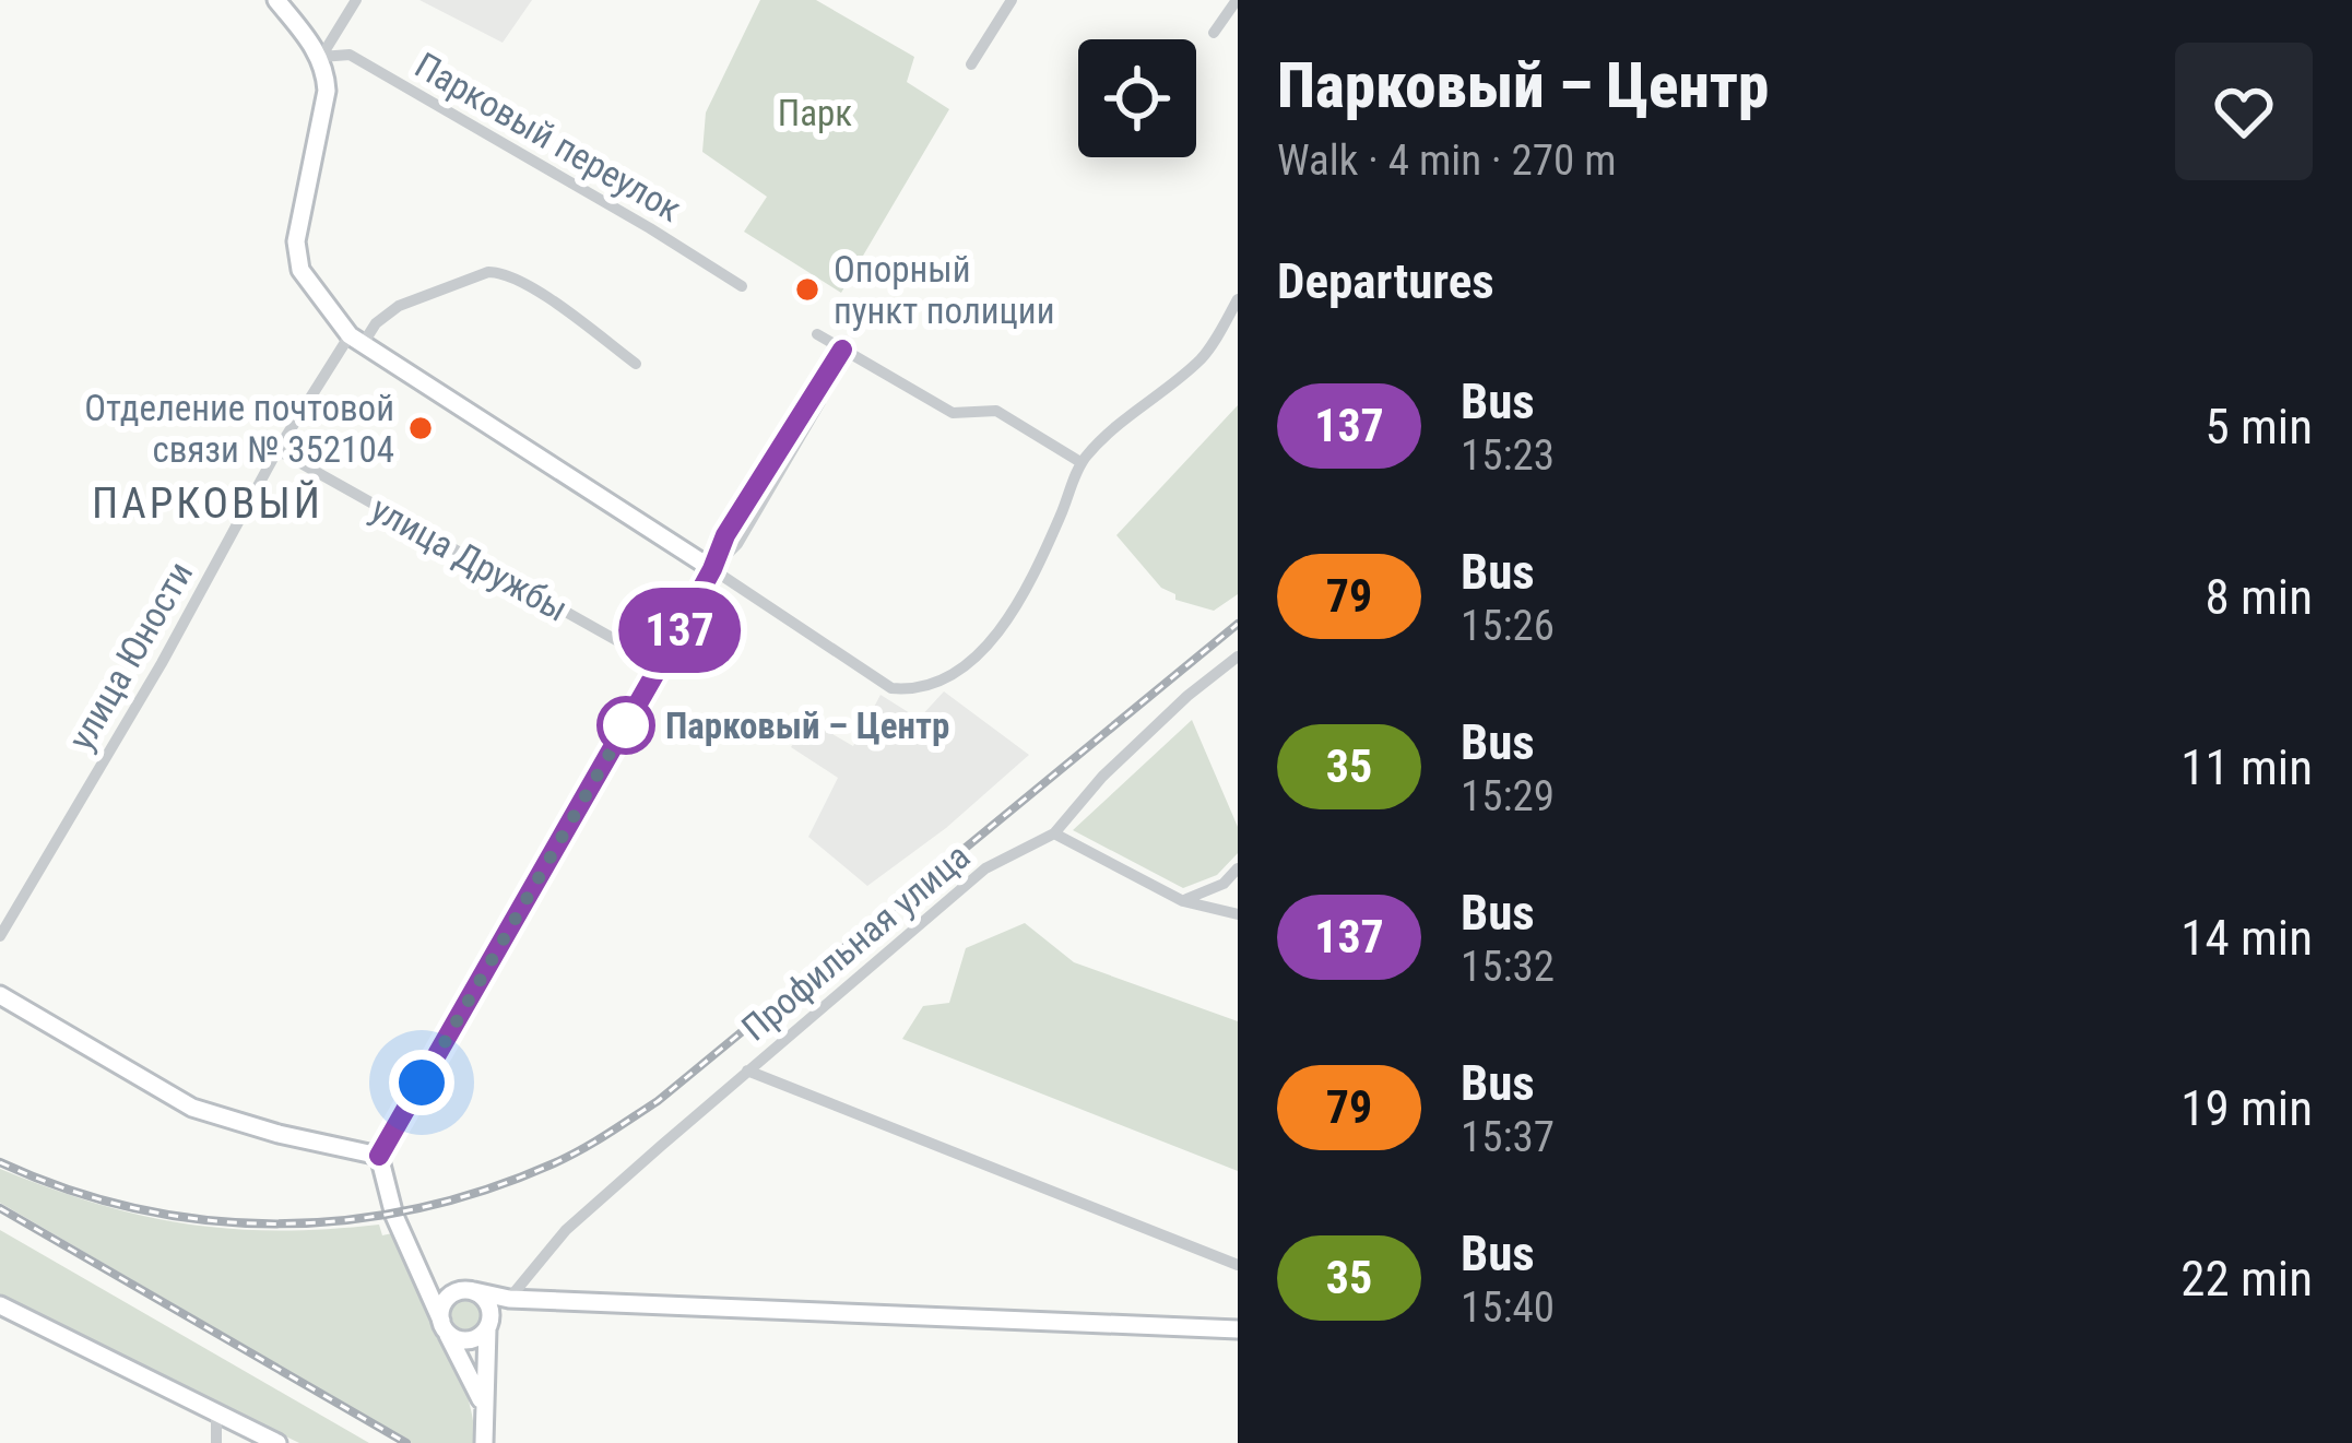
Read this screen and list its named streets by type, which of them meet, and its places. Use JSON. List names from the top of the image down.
{
  "streets": {
    "street": [
      "Парковый переулок",
      "улица Дружбы",
      "улица Юности",
      "Профильная улица"
    ]
  },
  "crossings": [
    ["улица Дружбы", "улица Юности"]
  ],
  "districts": ["ПАРКОВЫЙ"],
  "parks": ["Парк"],
  "places": ["Опорный пункт полиции", "Отделение почтовой связи № 352104", "Парковый – Центр"],
  "lines": ["bus line 137"],
  "page": {
    "on_map": "137",
    "heading": [
      ["Парковый – Центр", "Walk · 4 min · 270 m"],
      "Departures"
    ],
    "list": [
      {
        "mark": "137",
        "name": "Bus",
        "note": "15:23",
        "value": "5 min"
      },
      {
        "mark": "79",
        "name": "Bus",
        "note": "15:26",
        "value": "8 min"
      },
      {
        "mark": "35",
        "name": "Bus",
        "note": "15:29",
        "value": "11 min"
      },
      {
        "mark": "137",
        "name": "Bus",
        "note": "15:32",
        "value": "14 min"
      },
      {
        "mark": "79",
        "name": "Bus",
        "note": "15:37",
        "value": "19 min"
      },
      {
        "mark": "35",
        "name": "Bus",
        "note": "15:40",
        "value": "22 min"
      }
    ]
  }
}
